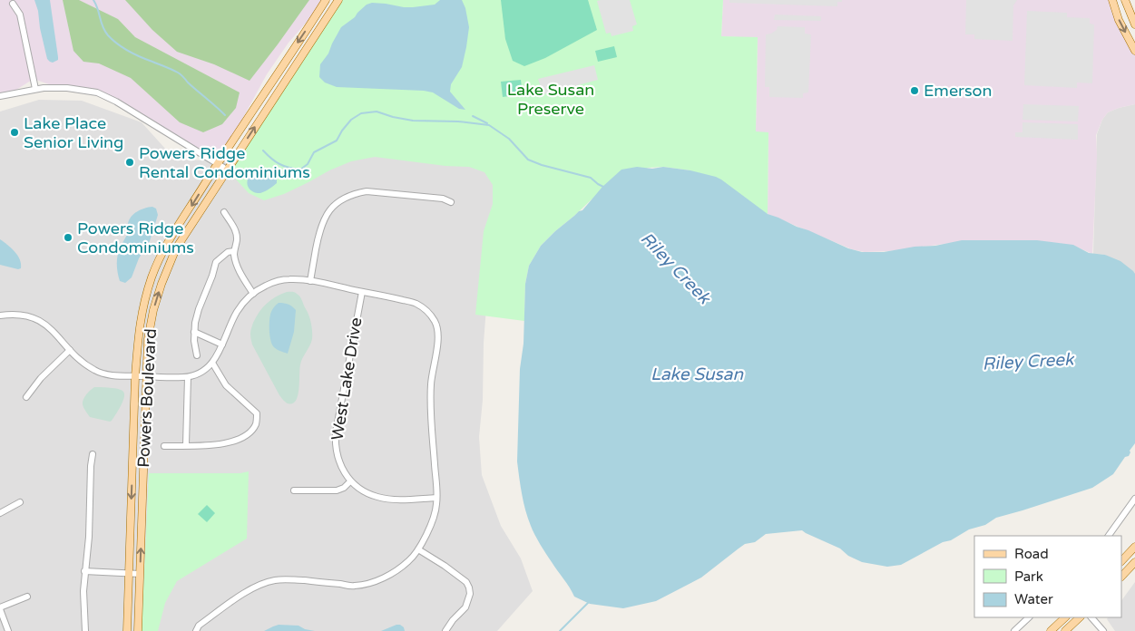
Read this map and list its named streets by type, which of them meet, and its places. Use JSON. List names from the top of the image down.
{
  "streets": {
    "main road": ["Powers Boulevard"],
    "street": ["West Lake Drive"]
  },
  "water": ["Riley Creek", "Lake Susan"],
  "parks": ["Lake Susan Preserve"],
  "places": [
    "Emerson",
    "Lake Place Senior Living",
    "Powers Ridge Rental Condominiums",
    "Powers Ridge Condominiums"
  ],
  "legend": ["Road", "Park", "Water"]
}
